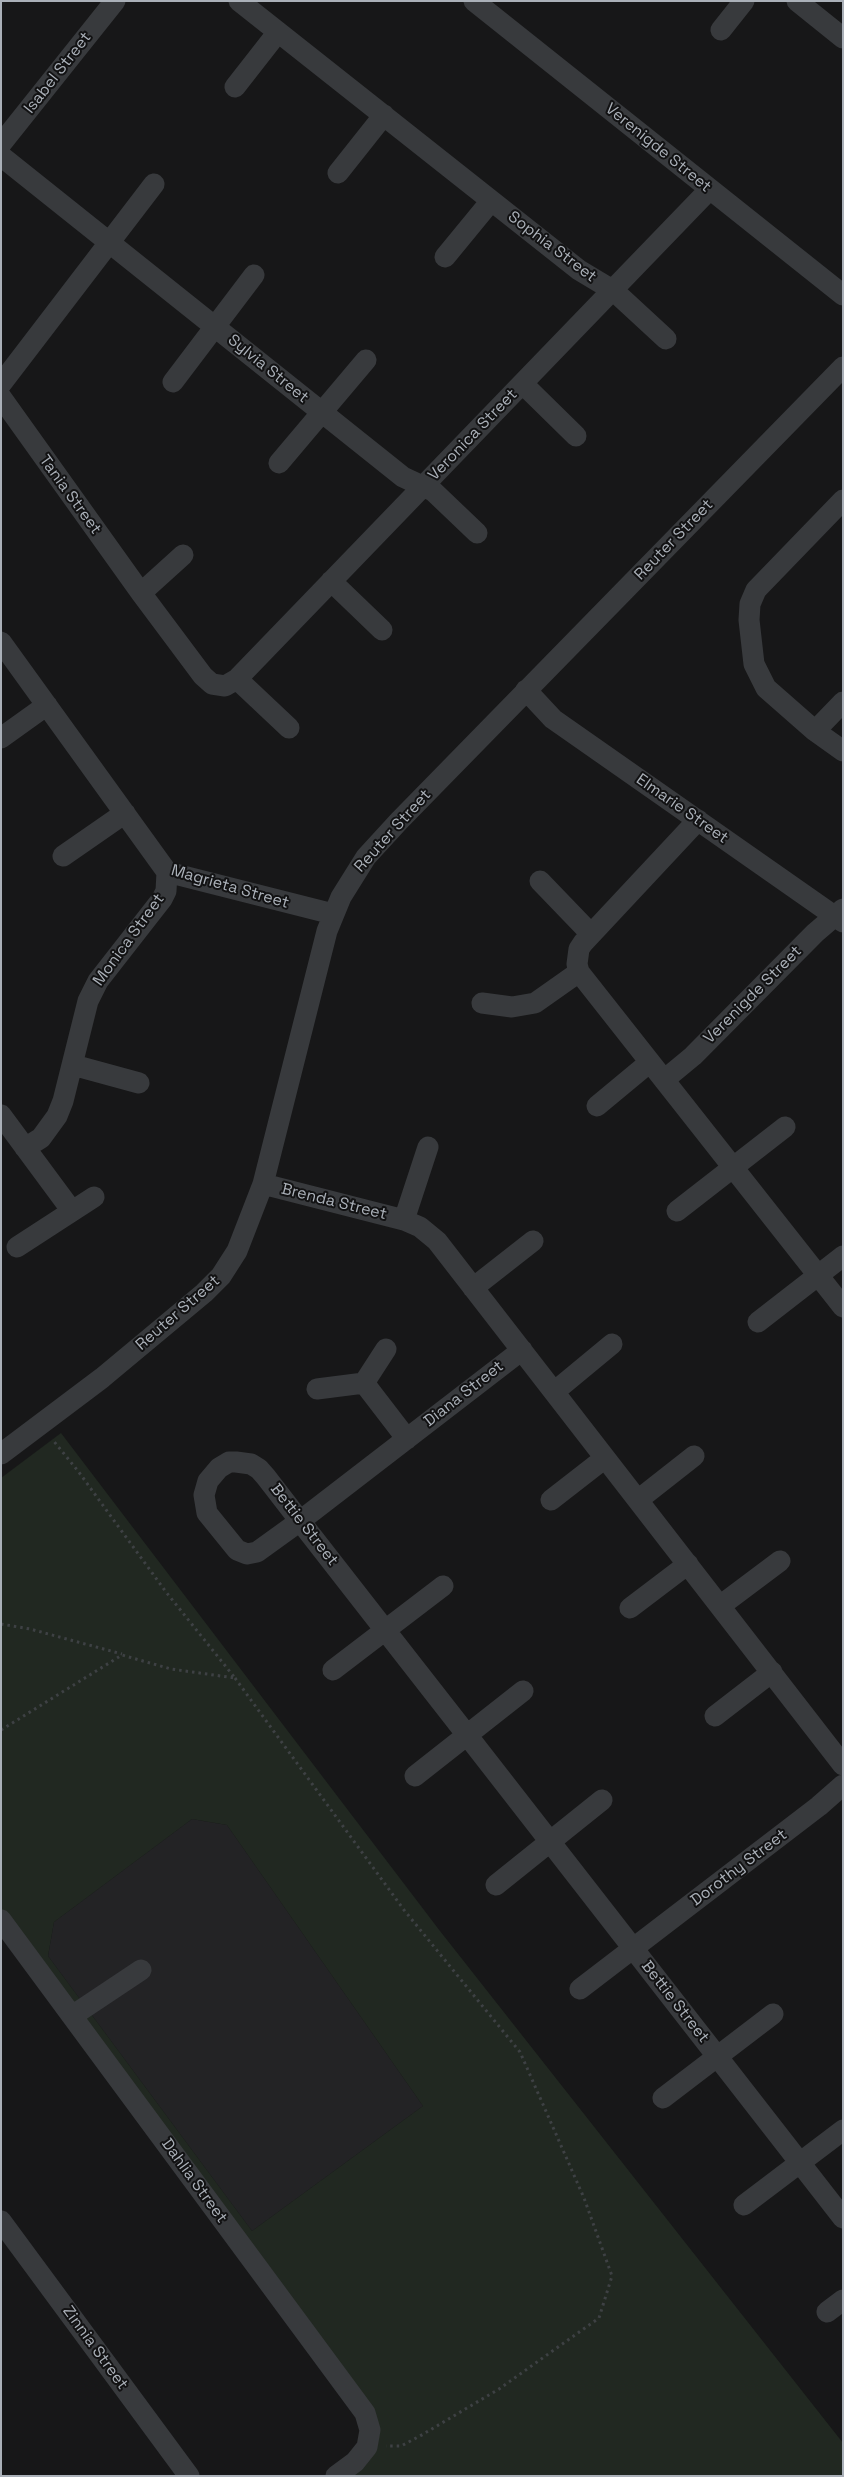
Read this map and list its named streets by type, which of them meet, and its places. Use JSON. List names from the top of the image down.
{
  "streets": {
    "street": [
      "Isabel Street",
      "Verenigde Street",
      "Sophia Street",
      "Sylvia Street",
      "Veronica Street",
      "Tania Street",
      "Reuter Street",
      "Elmarie Street",
      "Magrieta Street",
      "Monica Street",
      "Brenda Street",
      "Diana Street",
      "Bettie Street",
      "Dorothy Street",
      "Dahlia Street",
      "Zinnia Street"
    ]
  },
  "crossings": [
    ["Verenigde Street", "Veronica Street"],
    ["Verenigde Street", "Elmarie Street"],
    ["Sophia Street", "Veronica Street"],
    ["Sylvia Street", "Veronica Street"],
    ["Veronica Street", "Tania Street"],
    ["Reuter Street", "Elmarie Street"],
    ["Reuter Street", "Magrieta Street"],
    ["Reuter Street", "Brenda Street"],
    ["Magrieta Street", "Monica Street"],
    ["Brenda Street", "Diana Street"],
    ["Diana Street", "Bettie Street"],
    ["Bettie Street", "Dorothy Street"]
  ]
}
